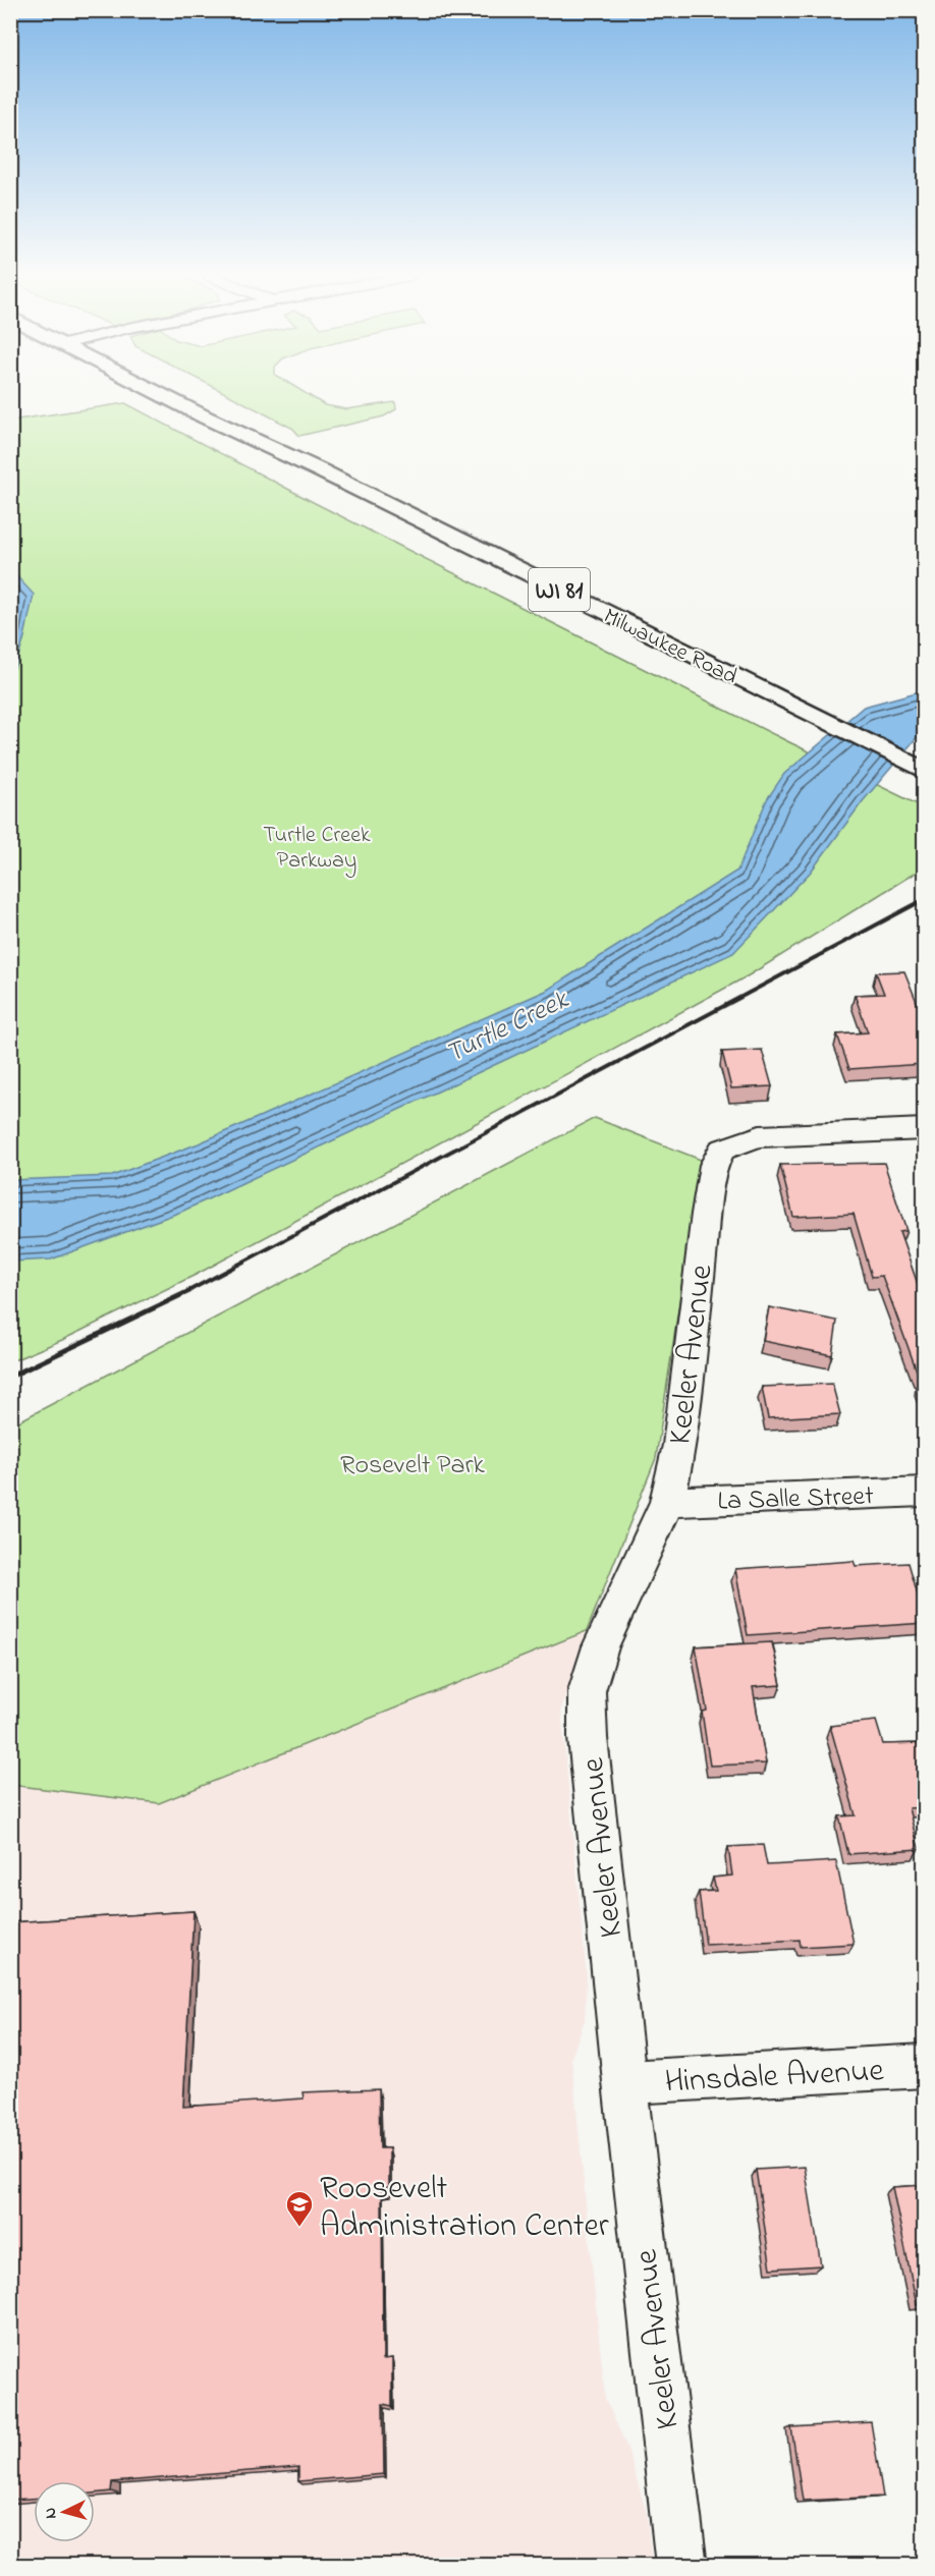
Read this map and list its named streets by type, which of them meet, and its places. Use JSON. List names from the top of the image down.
{
  "streets": {
    "main road": ["WI 81", "Milwaukee Road"],
    "street": ["Keeler Avenue", "La Salle Street", "Hinsdale Avenue"]
  },
  "crossings": [
    ["Keeler Avenue", "La Salle Street"],
    ["Keeler Avenue", "Hinsdale Avenue"]
  ],
  "water": ["Turtle Creek"],
  "parks": ["Turtle Creek Parkway", "Rosevelt Park"],
  "places": {
    "school or university": ["Roosevelt Administration Center"]
  },
  "north": "left"
}
